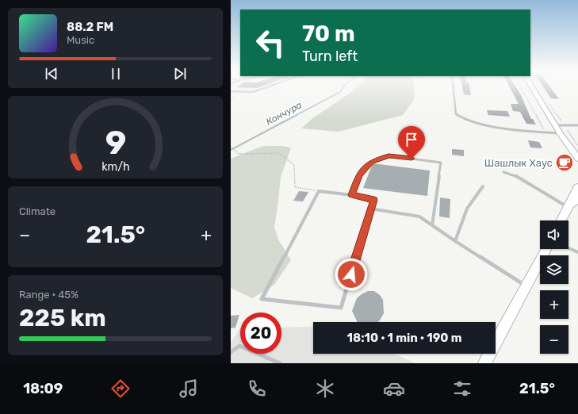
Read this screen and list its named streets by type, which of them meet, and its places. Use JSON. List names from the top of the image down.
{
  "water": ["Кончура"],
  "places": {
    "cafe": ["Шашлык Хаус"]
  },
  "page": {
    "turn": ["70 m", "Turn left"],
    "song": ["88.2 FM", "Music"],
    "tile": [
      "Climate",
      ["Range · 45%", "225 km"]
    ],
    "map_buttons": ["+", "−"],
    "heat": ["−", "21.5°", "+"],
    "limit": "20",
    "trip": "18:10 · 1 min · 190 m",
    "tabs": ["18:09", "21.5°"],
    "gauge": ["9", "km/h"]
  }
}
